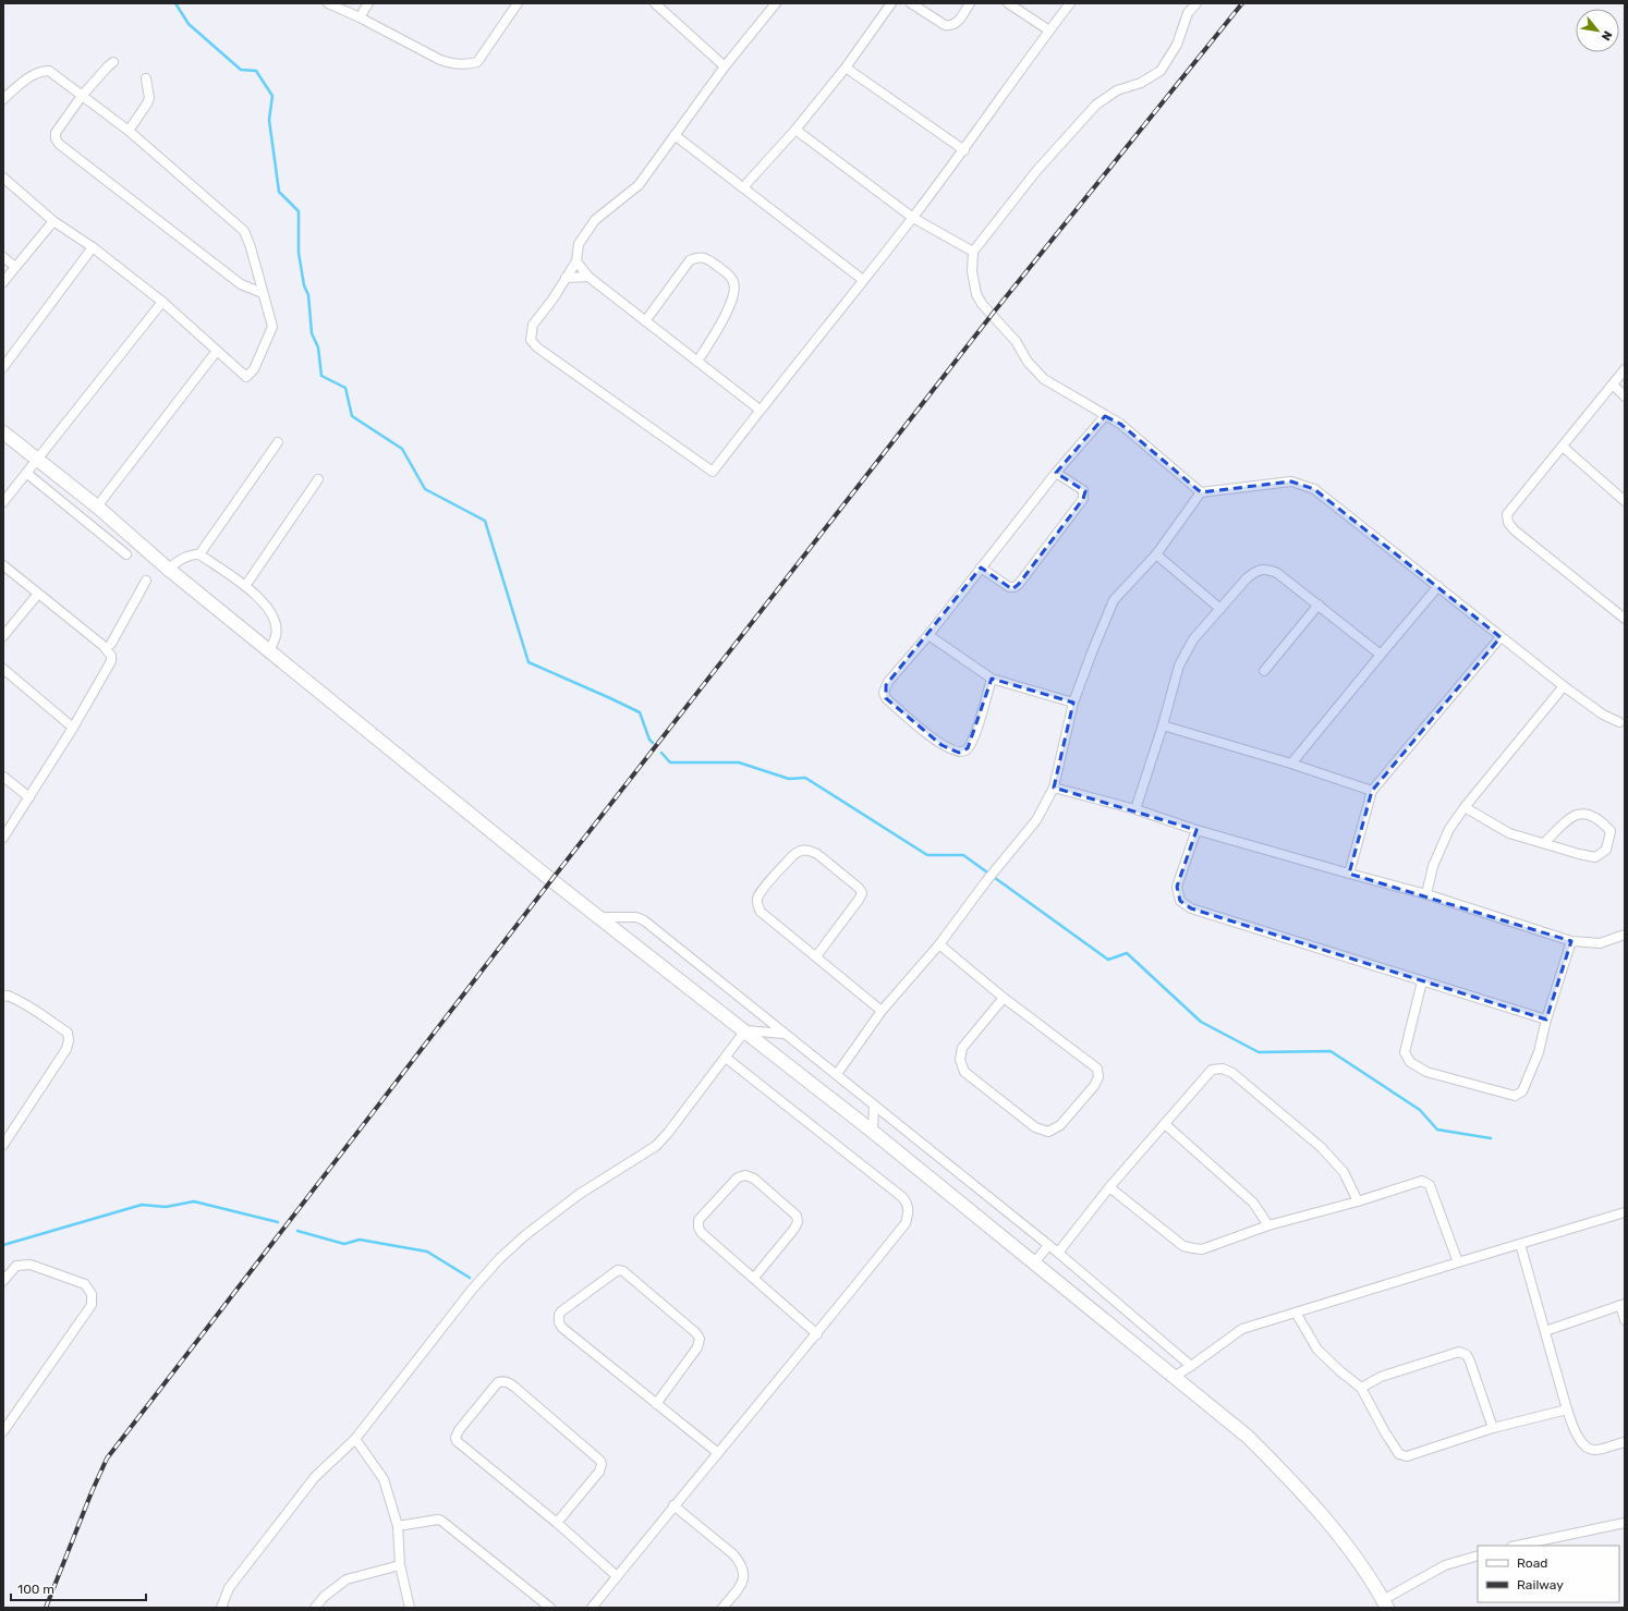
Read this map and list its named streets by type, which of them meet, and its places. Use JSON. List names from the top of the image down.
{
  "legend": ["Road", "Railway"],
  "scale_bar": "100 m",
  "north": "bottom right"
}
